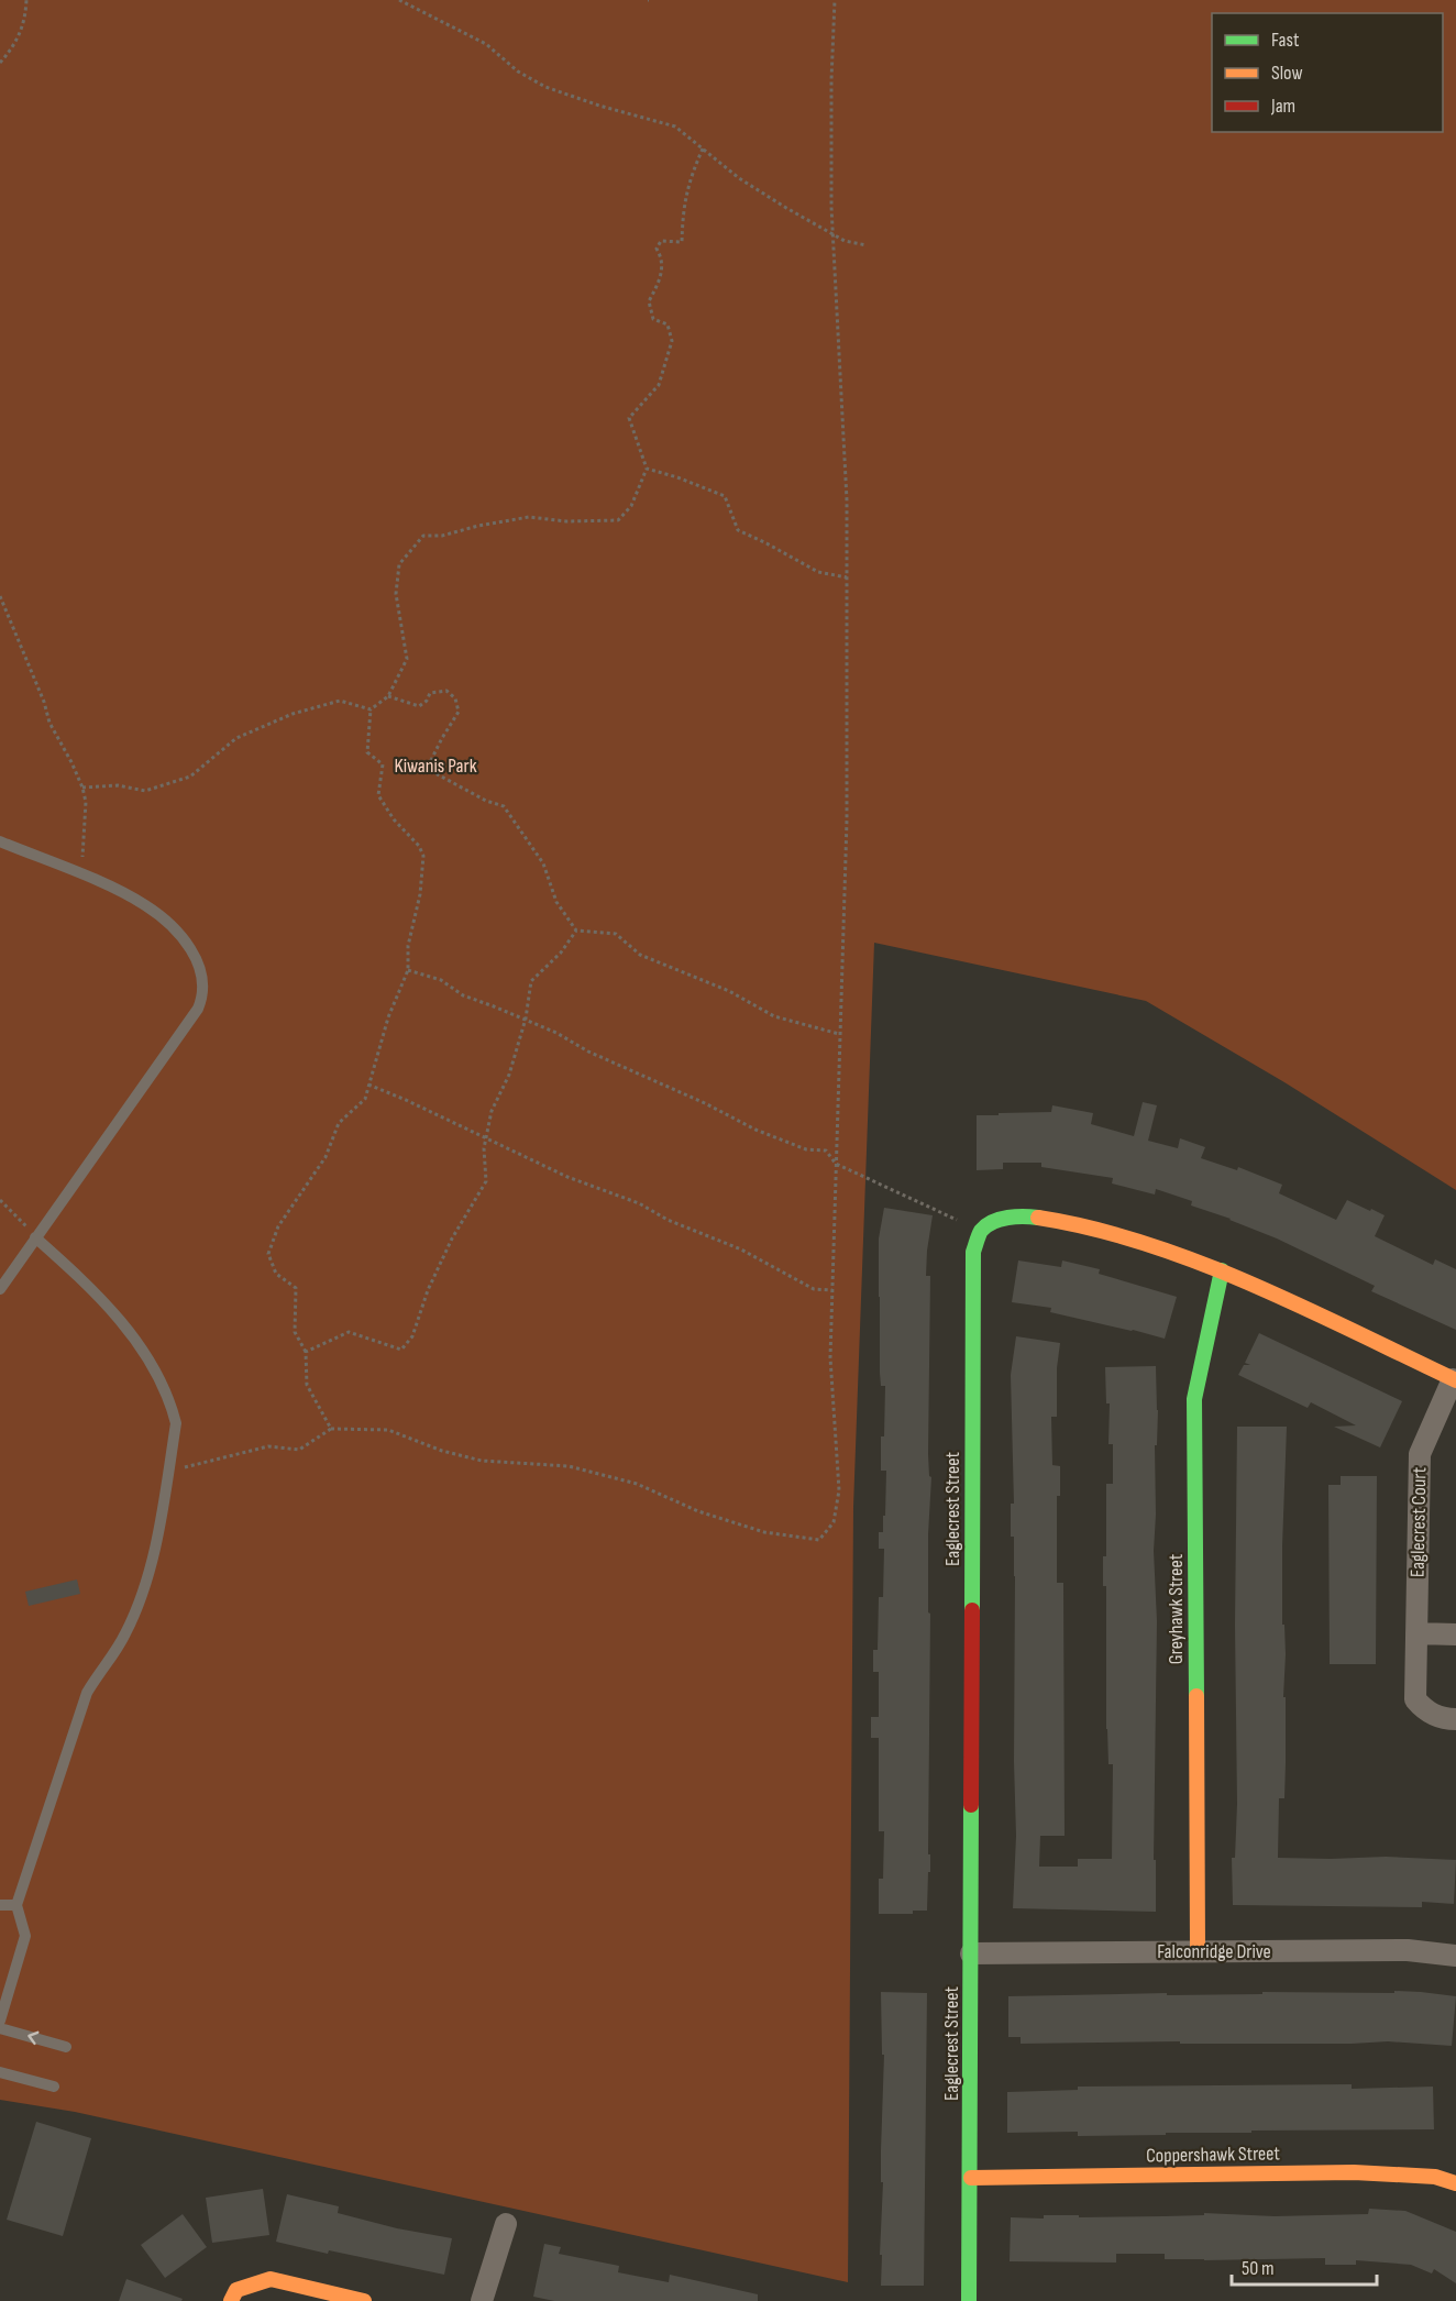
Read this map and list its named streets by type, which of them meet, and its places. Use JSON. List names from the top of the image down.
{
  "streets": {
    "street": [
      "Eaglecrest Street",
      "Eaglecrest Court",
      "Greyhawk Street",
      "Falconridge Drive",
      "Coppershawk Street"
    ]
  },
  "crossings": [
    ["Eaglecrest Street", "Eaglecrest Court"],
    ["Eaglecrest Street", "Greyhawk Street"],
    ["Eaglecrest Street", "Falconridge Drive"],
    ["Eaglecrest Street", "Coppershawk Street"],
    ["Greyhawk Street", "Falconridge Drive"]
  ],
  "parks": ["Kiwanis Park"],
  "legend": ["Fast", "Slow", "Jam"],
  "scale_bar": "50 m"
}
